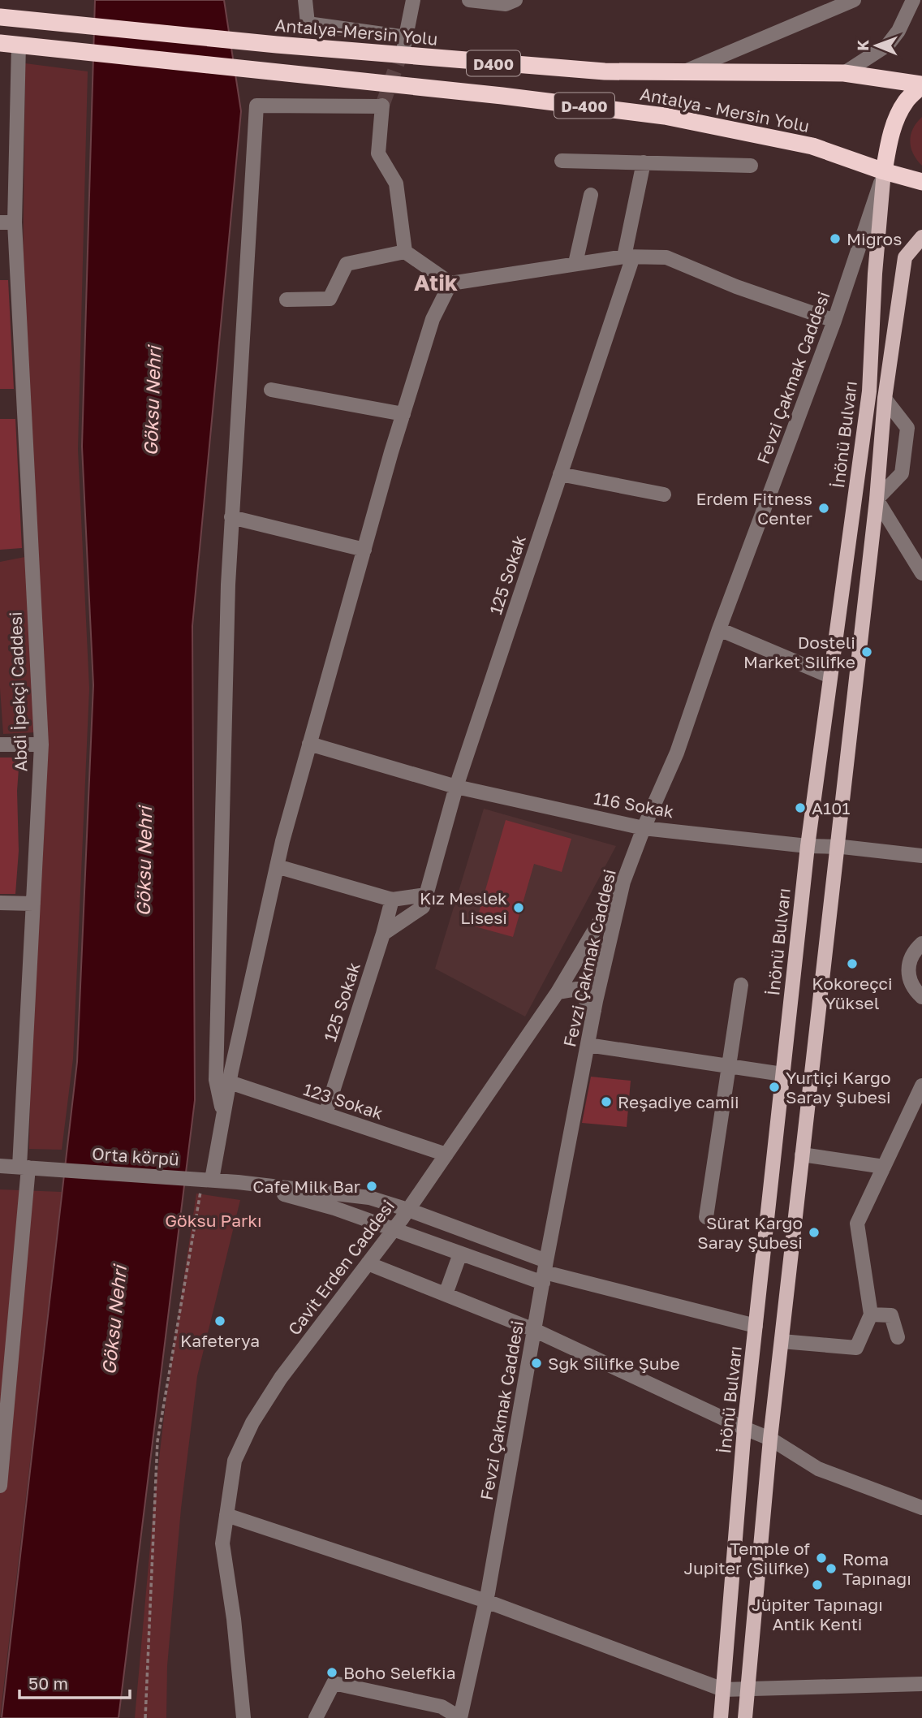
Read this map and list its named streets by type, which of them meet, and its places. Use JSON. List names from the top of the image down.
{
  "streets": {
    "highway": [
      "Antalya-Mersin Yolu",
      "D400",
      "D-400",
      "Antalya - Mersin Yolu"
    ],
    "main road": ["İnönü Bulvarı"],
    "street": [
      "Fevzi Çakmak Caddesi",
      "125 Sokak",
      "Abdi İpekçi Caddesi",
      "116 Sokak",
      "123 Sokak",
      "Orta körpü",
      "Cavit Erden Caddesi"
    ]
  },
  "crossings": [
    ["Antalya-Mersin Yolu", "Antalya - Mersin Yolu"],
    ["Antalya - Mersin Yolu", "Fevzi Çakmak Caddesi"],
    ["Antalya - Mersin Yolu", "İnönü Bulvarı"],
    ["Antalya - Mersin Yolu", "Abdi İpekçi Caddesi"],
    ["Fevzi Çakmak Caddesi", "İnönü Bulvarı"],
    ["Fevzi Çakmak Caddesi", "116 Sokak"],
    ["Fevzi Çakmak Caddesi", "Cavit Erden Caddesi"],
    ["İnönü Bulvarı", "116 Sokak"],
    ["125 Sokak", "116 Sokak"],
    ["125 Sokak", "123 Sokak"],
    ["Abdi İpekçi Caddesi", "Orta körpü"],
    ["123 Sokak", "Cavit Erden Caddesi"]
  ],
  "districts": ["Atik"],
  "water": ["Göksu Nehri"],
  "parks": ["Göksu Parkı"],
  "places": [
    "Migros",
    "Erdem Fitness Center",
    "Dosteli Market Silifke",
    "A101",
    "Kız Meslek Lisesi",
    "Kokoreçci Yüksel",
    "Yurtiçi Kargo Saray Şubesi",
    "Reşadiye camii",
    "Cafe Milk Bar",
    "Sürat Kargo Saray Şubesi",
    "Kafeterya",
    "Sgk Silifke Şube",
    "Temple of Jupiter (Silifke)",
    "Roma Tapınağı",
    "Jüpiter Tapınağı Antik Kenti",
    "Boho Selefkia"
  ],
  "scale_bar": "50 m",
  "north": "left"
}
